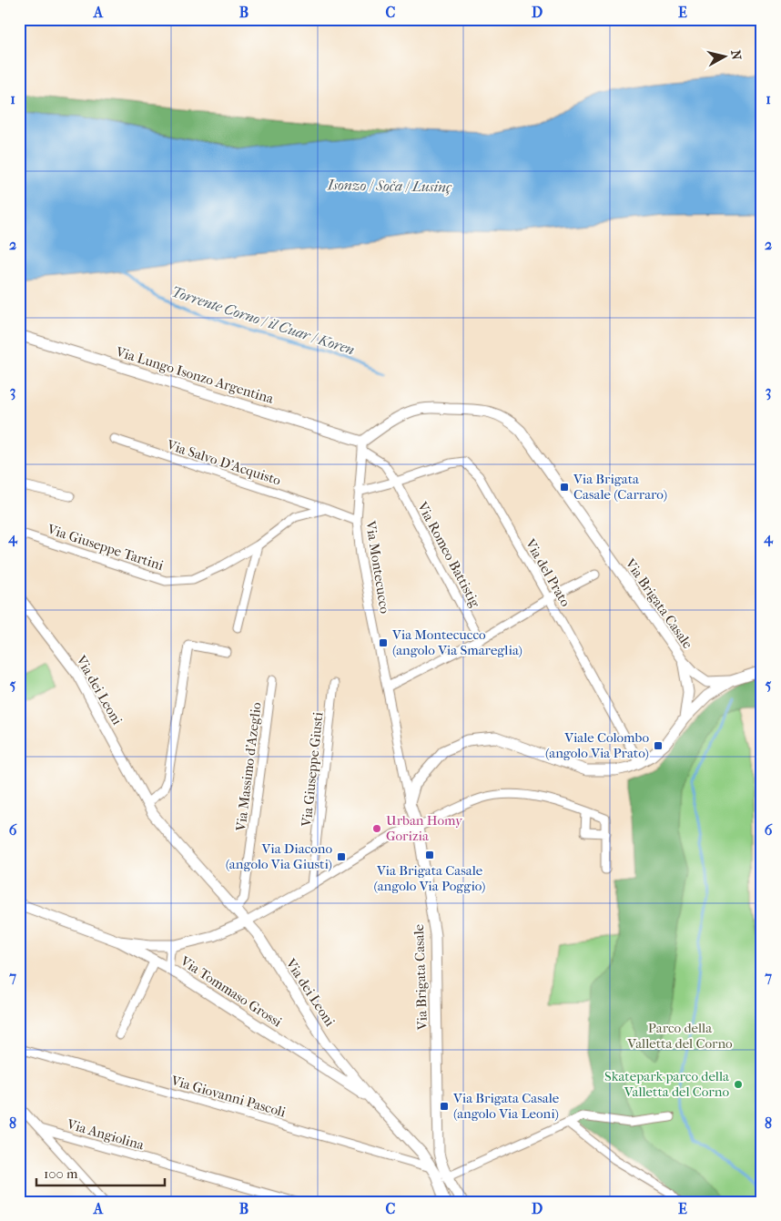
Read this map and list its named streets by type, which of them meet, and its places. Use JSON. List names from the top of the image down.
{
  "streets": {
    "street": [
      "Via Lungo Isonzo Argentina",
      "Via Salvo D'Acquisto",
      "Via Giuseppe Tartini",
      "Via Romeo Battistig",
      "Via Montecucco",
      "Via del Prato",
      "Via Brigata Casale",
      "Via dei Leoni",
      "Via Massimo d'Azeglio",
      "Via Giuseppe Giusti",
      "Via Tommaso Grossi",
      "Via Giovanni Pascoli",
      "Via Angiolina"
    ]
  },
  "crossings": [
    ["Via Lungo Isonzo Argentina", "Via Romeo Battistig"],
    ["Via Lungo Isonzo Argentina", "Via Montecucco"],
    ["Via Lungo Isonzo Argentina", "Via Brigata Casale"],
    ["Via Salvo D'Acquisto", "Via Giuseppe Tartini"],
    ["Via Salvo D'Acquisto", "Via Montecucco"],
    ["Via Romeo Battistig", "Via Montecucco"],
    ["Via Romeo Battistig", "Via del Prato"],
    ["Via Romeo Battistig", "Via Brigata Casale"],
    ["Via Montecucco", "Via Brigata Casale"],
    ["Via del Prato", "Via Brigata Casale"],
    ["Via Brigata Casale", "Via dei Leoni"],
    ["Via dei Leoni", "Via Massimo d'Azeglio"],
    ["Via dei Leoni", "Via Tommaso Grossi"],
    ["Via dei Leoni", "Via Giovanni Pascoli"]
  ],
  "water": ["Isonzo / Soča / Lusinç", "Torrente Corno / il Cuar / Koren"],
  "parks": ["Parco della Valletta del Corno"],
  "places": {
    "transit": [
      "Via Brigata Casale (Carraro)",
      "Via Montecucco (angolo Via Smareglia)",
      "Viale Colombo (angolo Via Prato)",
      "Via Brigata Casale (angolo Via Poggio)",
      "Via Diacono (angolo Via Giusti)",
      "Via Brigata Casale (angolo Via Leoni)"
    ],
    "other": ["Urban Homy Gorizia", "Skatepark parco della Valletta del Corno"]
  },
  "scale_bar": "100 m",
  "north": "right",
  "grid": {
    "columns": [
      "A",
      "B",
      "C",
      "D",
      "E"
    ],
    "rows": [
      "1",
      "2",
      "3",
      "4",
      "5",
      "6",
      "7",
      "8"
    ]
  }
}
